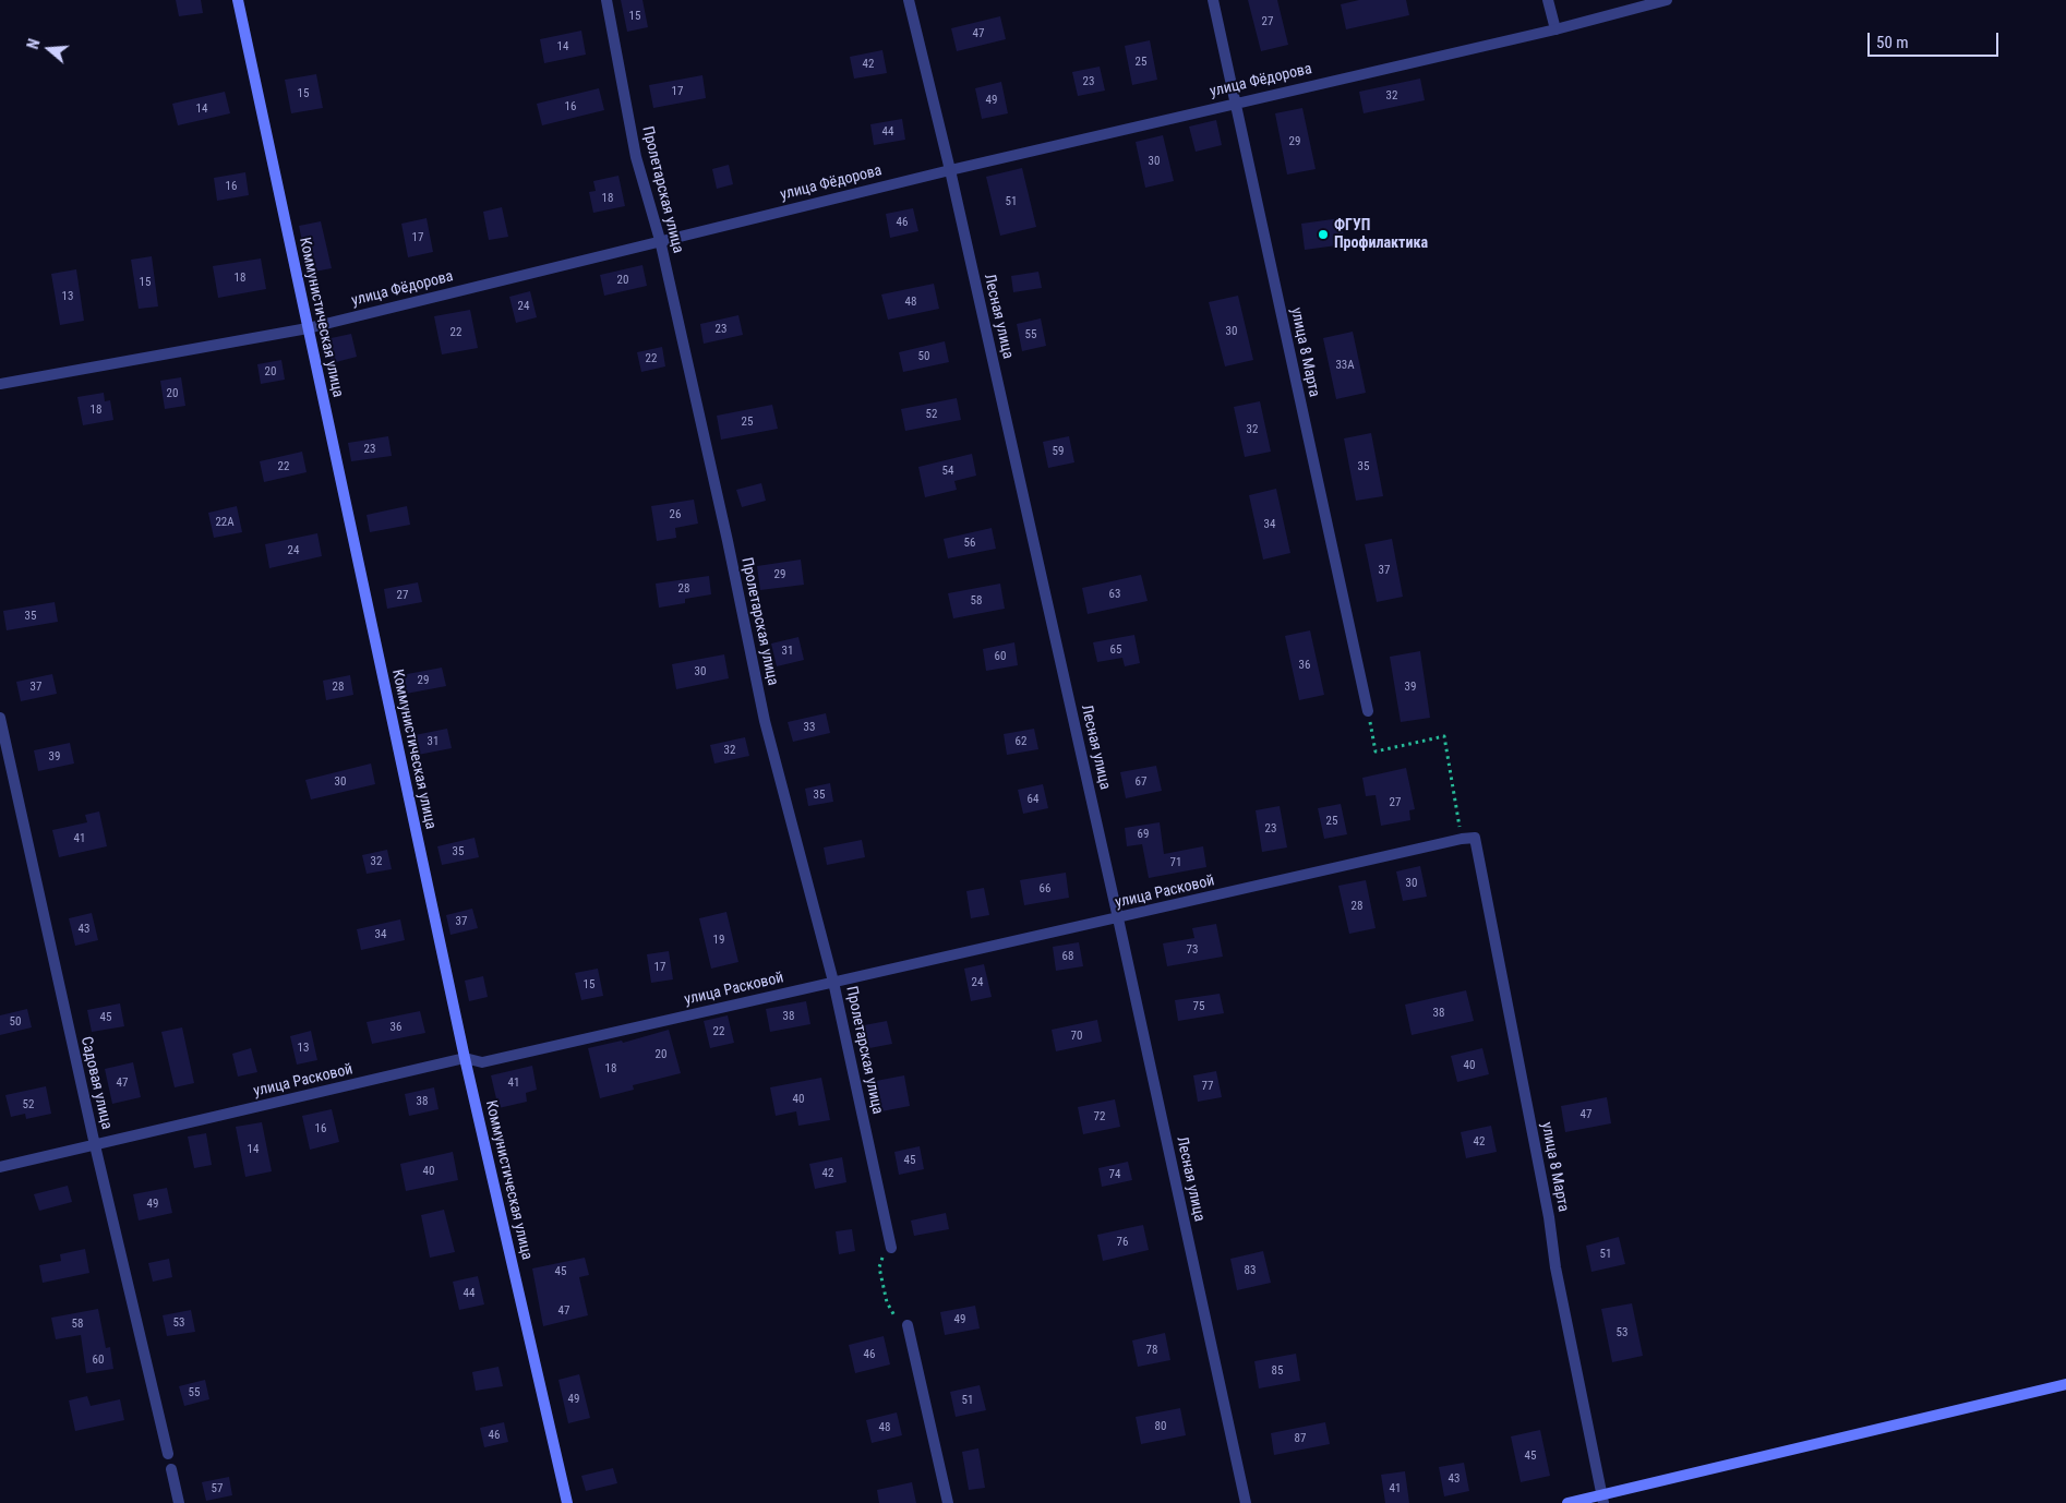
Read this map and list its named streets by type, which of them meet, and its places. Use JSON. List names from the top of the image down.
{
  "streets": {
    "street": [
      "улица Фёдорова",
      "Пролетарская улица",
      "Лесная улица",
      "Коммунистическая улица",
      "улица 8 Марта",
      "улица Расковой",
      "Садовая улица"
    ]
  },
  "crossings": [
    ["улица Фёдорова", "Пролетарская улица"],
    ["улица Фёдорова", "Лесная улица"],
    ["улица Фёдорова", "Коммунистическая улица"],
    ["улица Фёдорова", "улица 8 Марта"],
    ["Пролетарская улица", "улица Расковой"],
    ["Лесная улица", "улица Расковой"],
    ["Коммунистическая улица", "улица Расковой"],
    ["улица 8 Марта", "улица Расковой"],
    ["улица Расковой", "Садовая улица"]
  ],
  "places": ["ФГУП Профилактика"],
  "house_numbers": [
    "15",
    "27",
    "47",
    "14",
    "25",
    "42",
    "23",
    "17",
    "15",
    "32",
    "49",
    "16",
    "14",
    "44",
    "29",
    "30",
    "16",
    "18",
    "51",
    "46",
    "17",
    "18",
    "20",
    "15",
    "13",
    "48",
    "24",
    "23",
    "30",
    "22",
    "55",
    "50",
    "22",
    "33А",
    "20",
    "20",
    "18",
    "52",
    "25",
    "32",
    "23",
    "59",
    "22",
    "35",
    "54",
    "26",
    "22А",
    "34",
    "56",
    "24",
    "37",
    "29",
    "28",
    "63",
    "27",
    "58",
    "35",
    "65",
    "31",
    "60",
    "36",
    "30",
    "29",
    "37",
    "28",
    "39",
    "33",
    "31",
    "62",
    "32",
    "39",
    "30",
    "67",
    "35",
    "64",
    "27",
    "25",
    "23",
    "69",
    "41",
    "35",
    "32",
    "71",
    "30",
    "66",
    "28",
    "37",
    "43",
    "34",
    "19",
    "73",
    "68",
    "17",
    "24",
    "15",
    "75",
    "38",
    "38",
    "45",
    "50",
    "36",
    "22",
    "70",
    "13",
    "20",
    "40",
    "18",
    "47",
    "41",
    "77",
    "40",
    "38",
    "52",
    "47",
    "72",
    "16",
    "42",
    "14",
    "45",
    "40",
    "42",
    "74",
    "49",
    "76",
    "51",
    "83",
    "45",
    "44",
    "47",
    "49",
    "53",
    "58",
    "53",
    "78",
    "46",
    "60",
    "85",
    "55",
    "49",
    "51",
    "80",
    "48",
    "46",
    "87",
    "45",
    "43",
    "57",
    "41"
  ],
  "scale_bar": "50 m",
  "north": "left"
}
